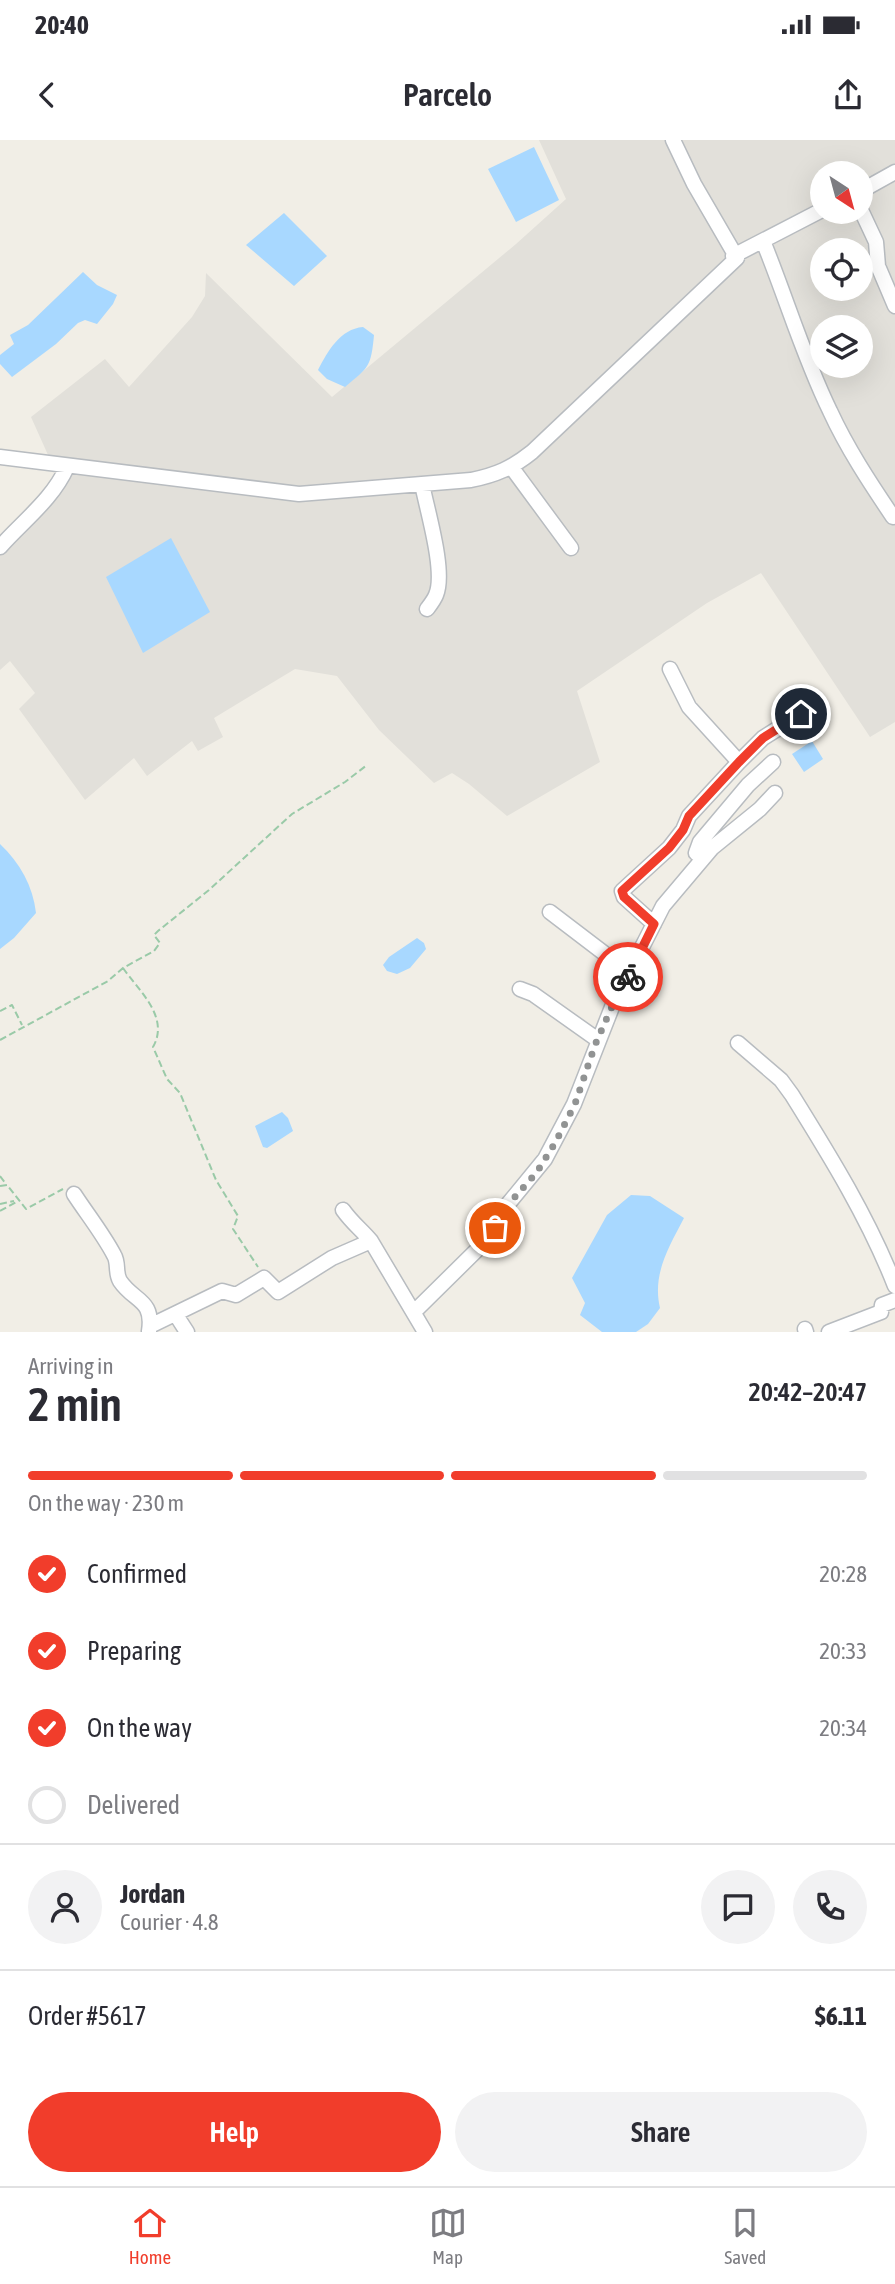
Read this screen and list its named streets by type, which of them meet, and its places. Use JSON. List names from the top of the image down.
{
  "north": "bottom right",
  "page": {
    "status": "20:40",
    "header": "Parcelo",
    "heading": ["2 min", "Arriving in", "20:42–20:47"],
    "panel": [
      "Jordan",
      "Courier · 4.8",
      "Order #5617",
      "$6.11"
    ],
    "bar": "On the way · 230 m",
    "list": [
      ["Confirmed", "20:28"],
      ["Preparing", "20:33"],
      ["On the way", "20:34"],
      "Delivered"
    ],
    "buttons": ["Help", "Share"],
    "tabs": ["Home", "Map", "Saved"]
  }
}
